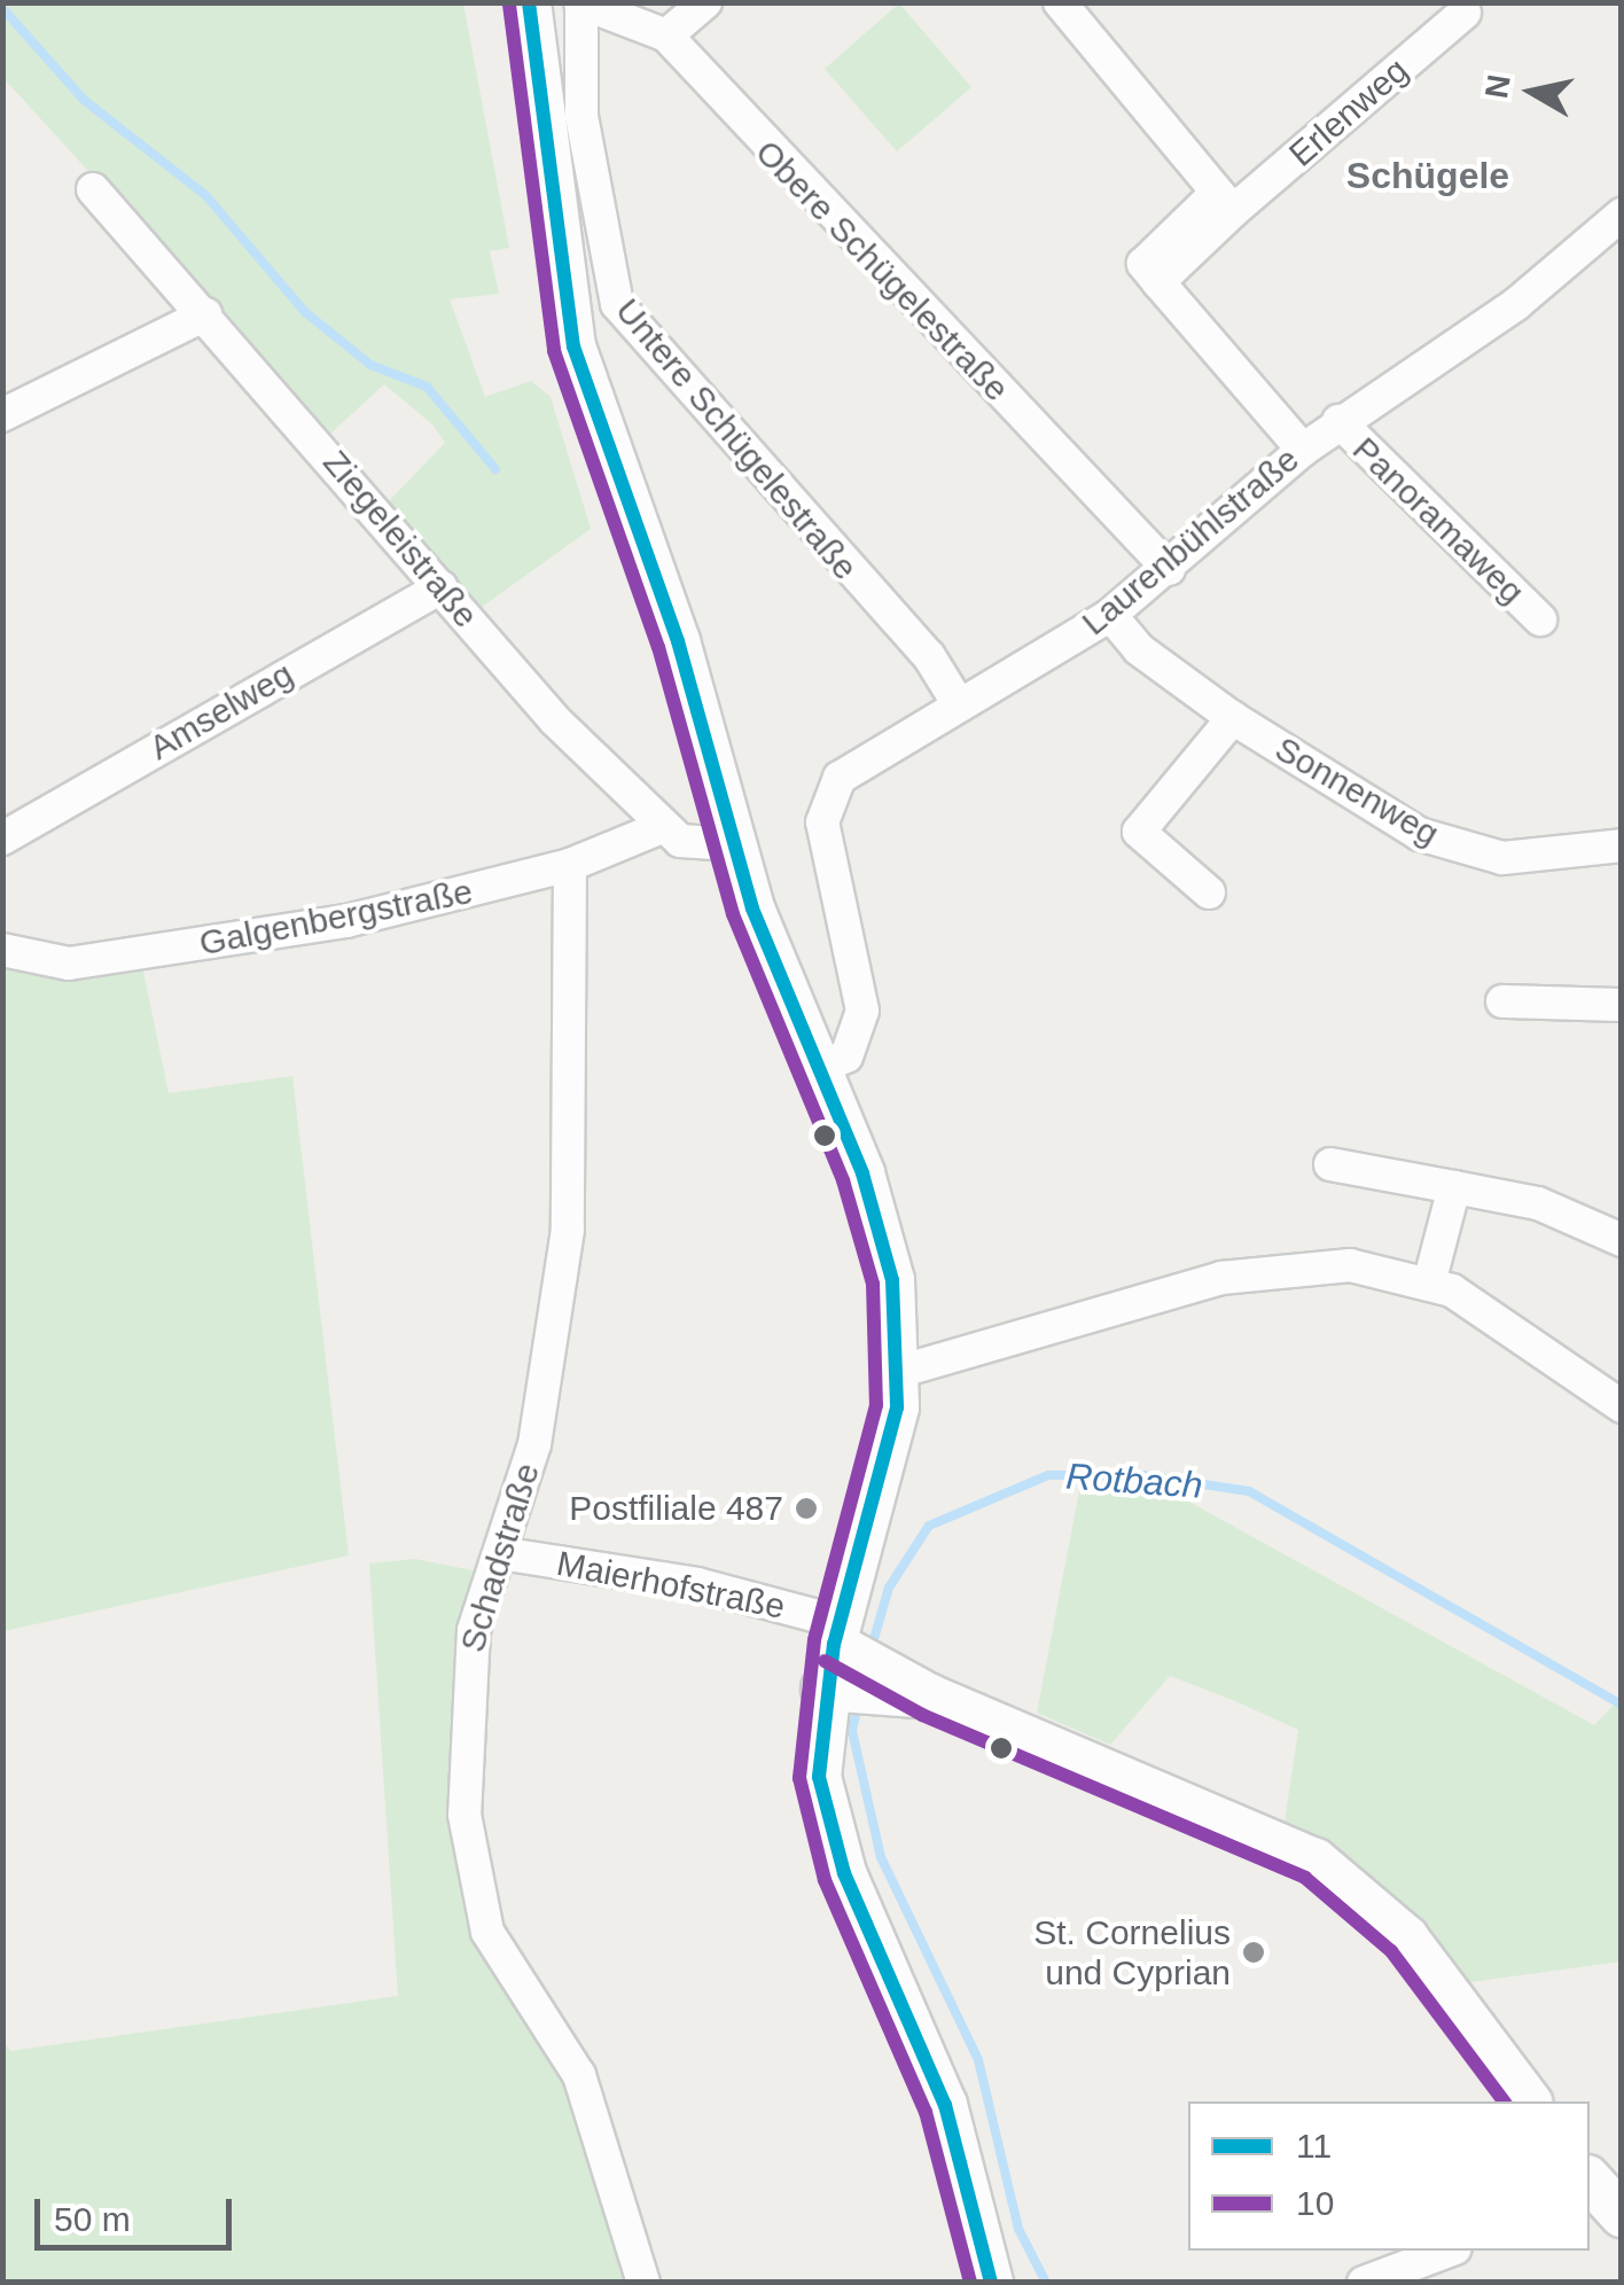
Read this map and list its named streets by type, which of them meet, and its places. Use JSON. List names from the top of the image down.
{
  "streets": {
    "street": [
      "Erlenweg",
      "Obere Schügelestraße",
      "Untere Schügelestraße",
      "Panoramaweg",
      "Ziegeleistraße",
      "Laurenbühlstraße",
      "Amselweg",
      "Sonnenweg",
      "Galgenbergstraße",
      "Schadstraße",
      "Maierhofstraße"
    ]
  },
  "crossings": [
    ["Erlenweg", "Laurenbühlstraße"],
    ["Obere Schügelestraße", "Untere Schügelestraße"],
    ["Obere Schügelestraße", "Laurenbühlstraße"],
    ["Untere Schügelestraße", "Laurenbühlstraße"],
    ["Panoramaweg", "Laurenbühlstraße"],
    ["Ziegeleistraße", "Amselweg"],
    ["Ziegeleistraße", "Galgenbergstraße"],
    ["Laurenbühlstraße", "Sonnenweg"],
    ["Galgenbergstraße", "Schadstraße"],
    ["Schadstraße", "Maierhofstraße"]
  ],
  "districts": ["Schügele"],
  "water": ["Rotbach"],
  "places": ["Postfiliale 487", "St. Cornelius und Cyprian"],
  "lines": ["transit line 11", "transit line 10"],
  "legend": ["11", "10"],
  "scale_bar": "50 m",
  "north": "left"
}
